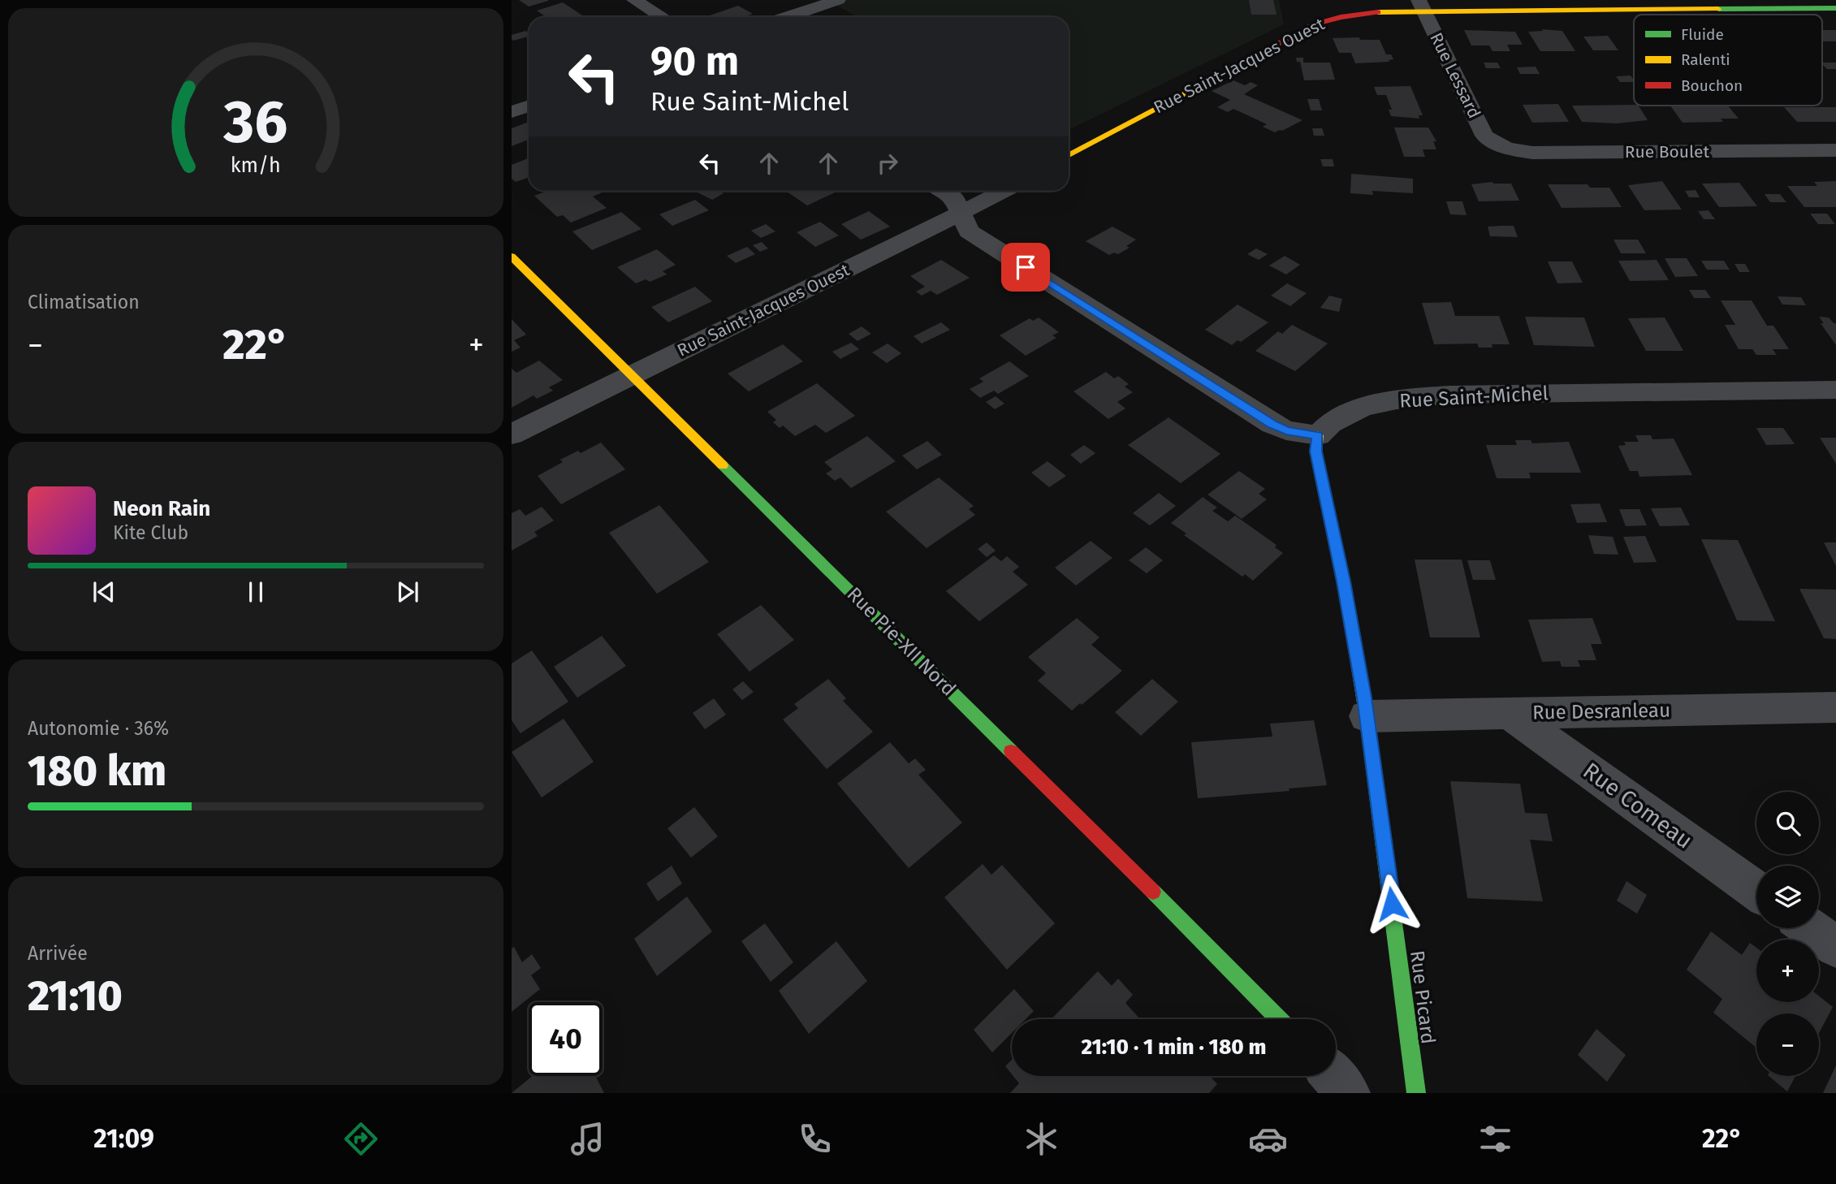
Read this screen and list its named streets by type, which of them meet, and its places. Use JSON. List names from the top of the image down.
{
  "streets": {
    "street": [
      "Rue Saint-Jacques Ouest",
      "Rue Lessard",
      "Rue Boulet",
      "Rue Saint-Michel",
      "Rue Pie-XII Nord",
      "Rue Desranleau",
      "Rue Comeau",
      "Rue Picard"
    ]
  },
  "crossings": [
    ["Rue Saint-Jacques Ouest", "Rue Lessard"],
    ["Rue Saint-Jacques Ouest", "Rue Pie-XII Nord"],
    ["Rue Lessard", "Rue Boulet"],
    ["Rue Saint-Michel", "Rue Picard"],
    ["Rue Desranleau", "Rue Comeau"],
    ["Rue Desranleau", "Rue Picard"]
  ],
  "legend": ["Fluide", "Ralenti", "Bouchon"],
  "page": {
    "turn": ["90 m", "Rue Saint-Michel"],
    "tile": [
      "Climatisation",
      ["Autonomie · 36%", "180 km"],
      ["Arrivée", "21:10"]
    ],
    "heat": ["−", "22°", "+"],
    "song": ["Neon Rain", "Kite Club"],
    "map_buttons": ["+", "−"],
    "limit": "40",
    "trip": "21:10 · 1 min · 180 m",
    "tabs": ["21:09", "22°"],
    "gauge": ["36", "km/h"]
  }
}
